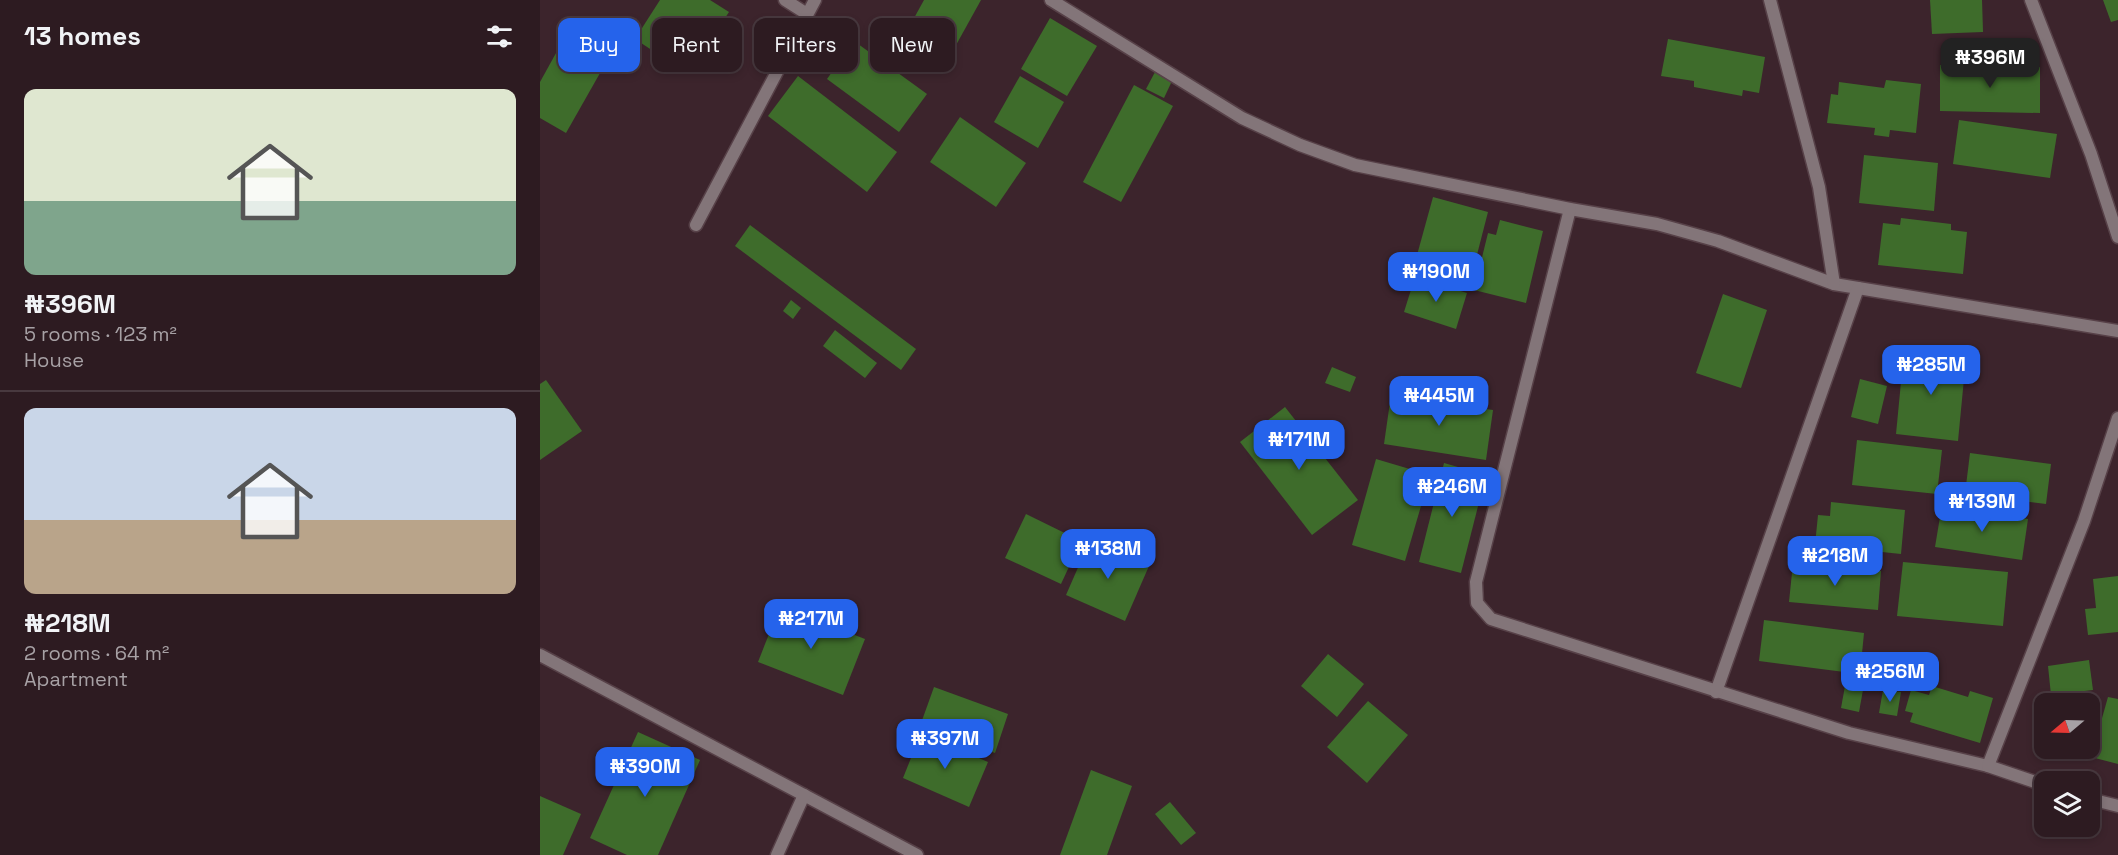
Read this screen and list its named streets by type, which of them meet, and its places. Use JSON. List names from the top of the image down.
{
  "north": "left",
  "page": {
    "heading": "13 homes",
    "chip": [
      "Buy",
      "Rent",
      "Filters",
      "New"
    ],
    "price": [
      "₦396M",
      "₦190M",
      "₦285M",
      "₦445M",
      "₦171M",
      "₦246M",
      "₦139M",
      "₦138M",
      "₦218M",
      "₦217M",
      "₦256M",
      "₦397M",
      "₦390M"
    ],
    "list": [
      {
        "name": "₦396M",
        "note": "5 rooms · 123 m² · House"
      },
      {
        "name": "₦218M",
        "note": "2 rooms · 64 m² · Apartment"
      }
    ]
  }
}
